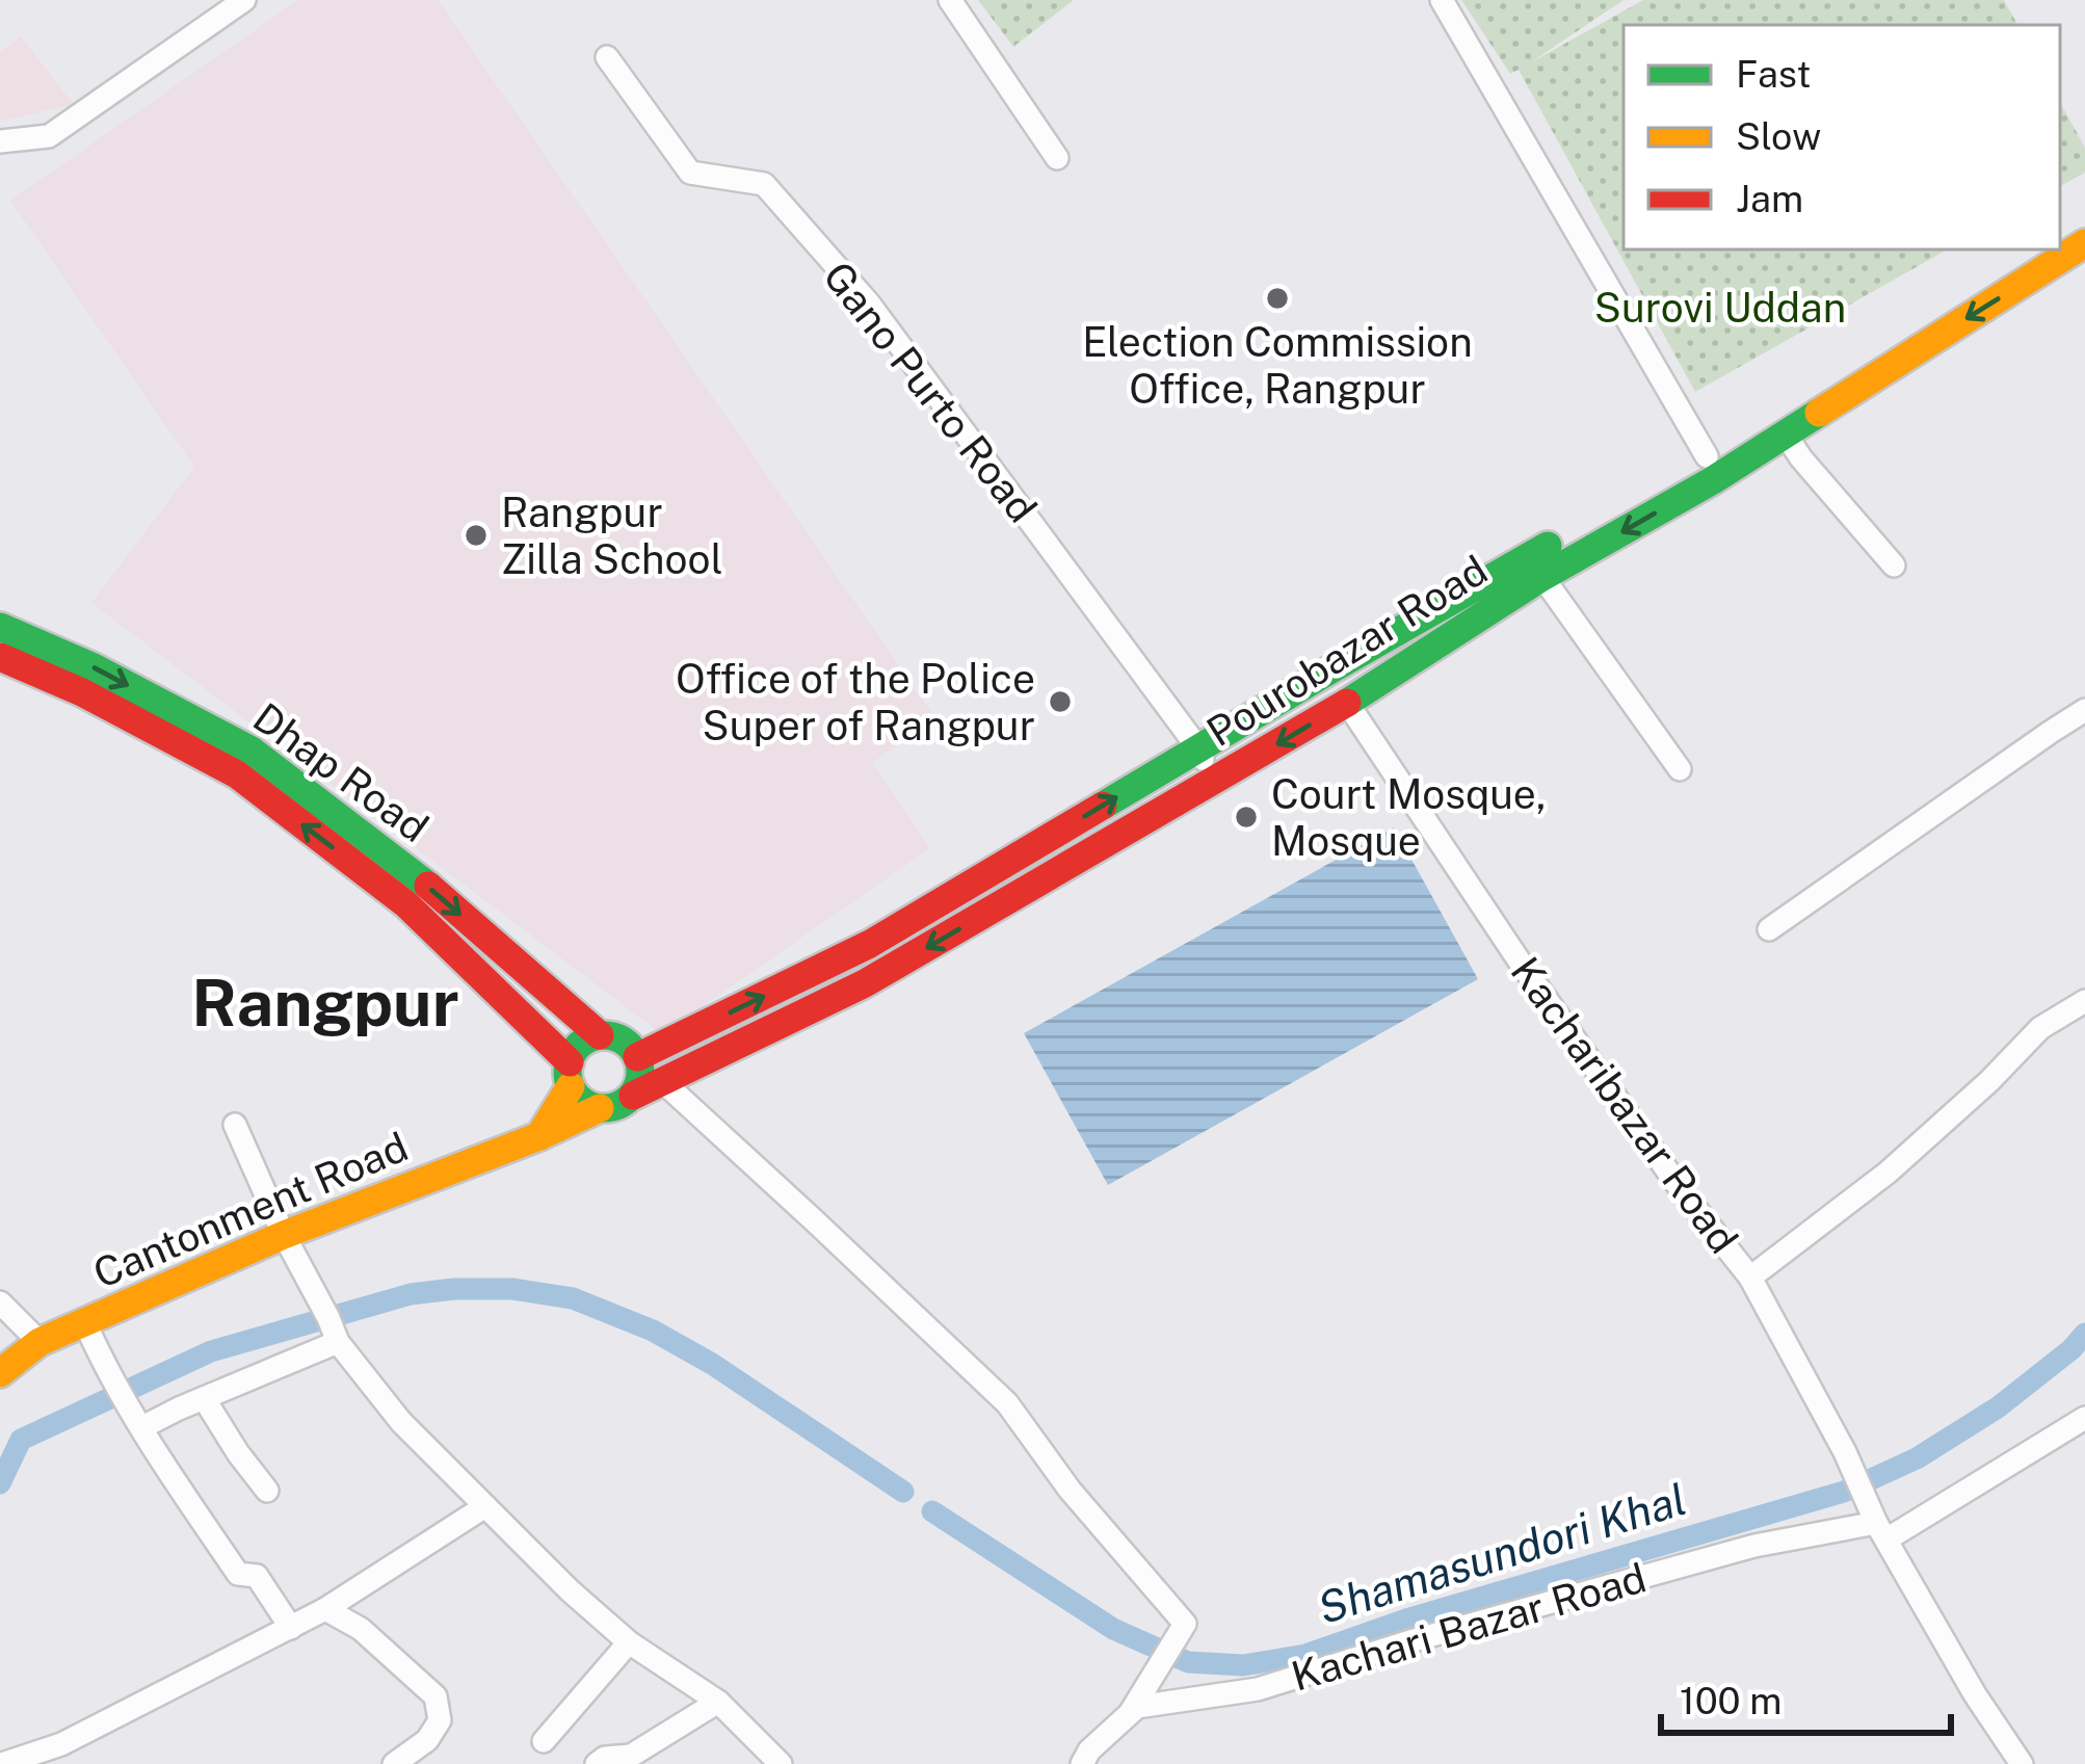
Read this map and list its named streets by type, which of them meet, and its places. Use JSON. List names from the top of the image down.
{
  "streets": {
    "main road": ["Pourobazar Road", "Dhap Road", "Cantonment Road"],
    "street": ["Gano Purto Road", "Kacharibazar Road", "Kachari Bazar Road"]
  },
  "crossings": [
    ["Gano Purto Road", "Pourobazar Road"],
    ["Pourobazar Road", "Dhap Road"],
    ["Pourobazar Road", "Kacharibazar Road"],
    ["Pourobazar Road", "Cantonment Road"],
    ["Dhap Road", "Cantonment Road"],
    ["Kacharibazar Road", "Kachari Bazar Road"]
  ],
  "districts": ["Rangpur"],
  "water": ["Shamasundori Khal"],
  "parks": ["Surovi Uddan"],
  "places": [
    "Election Commission Office, Rangpur",
    "Rangpur Zilla School",
    "Office of the Police Super of Rangpur",
    "Court Mosque, Mosque"
  ],
  "legend": ["Fast", "Slow", "Jam"],
  "scale_bar": "100 m"
}
